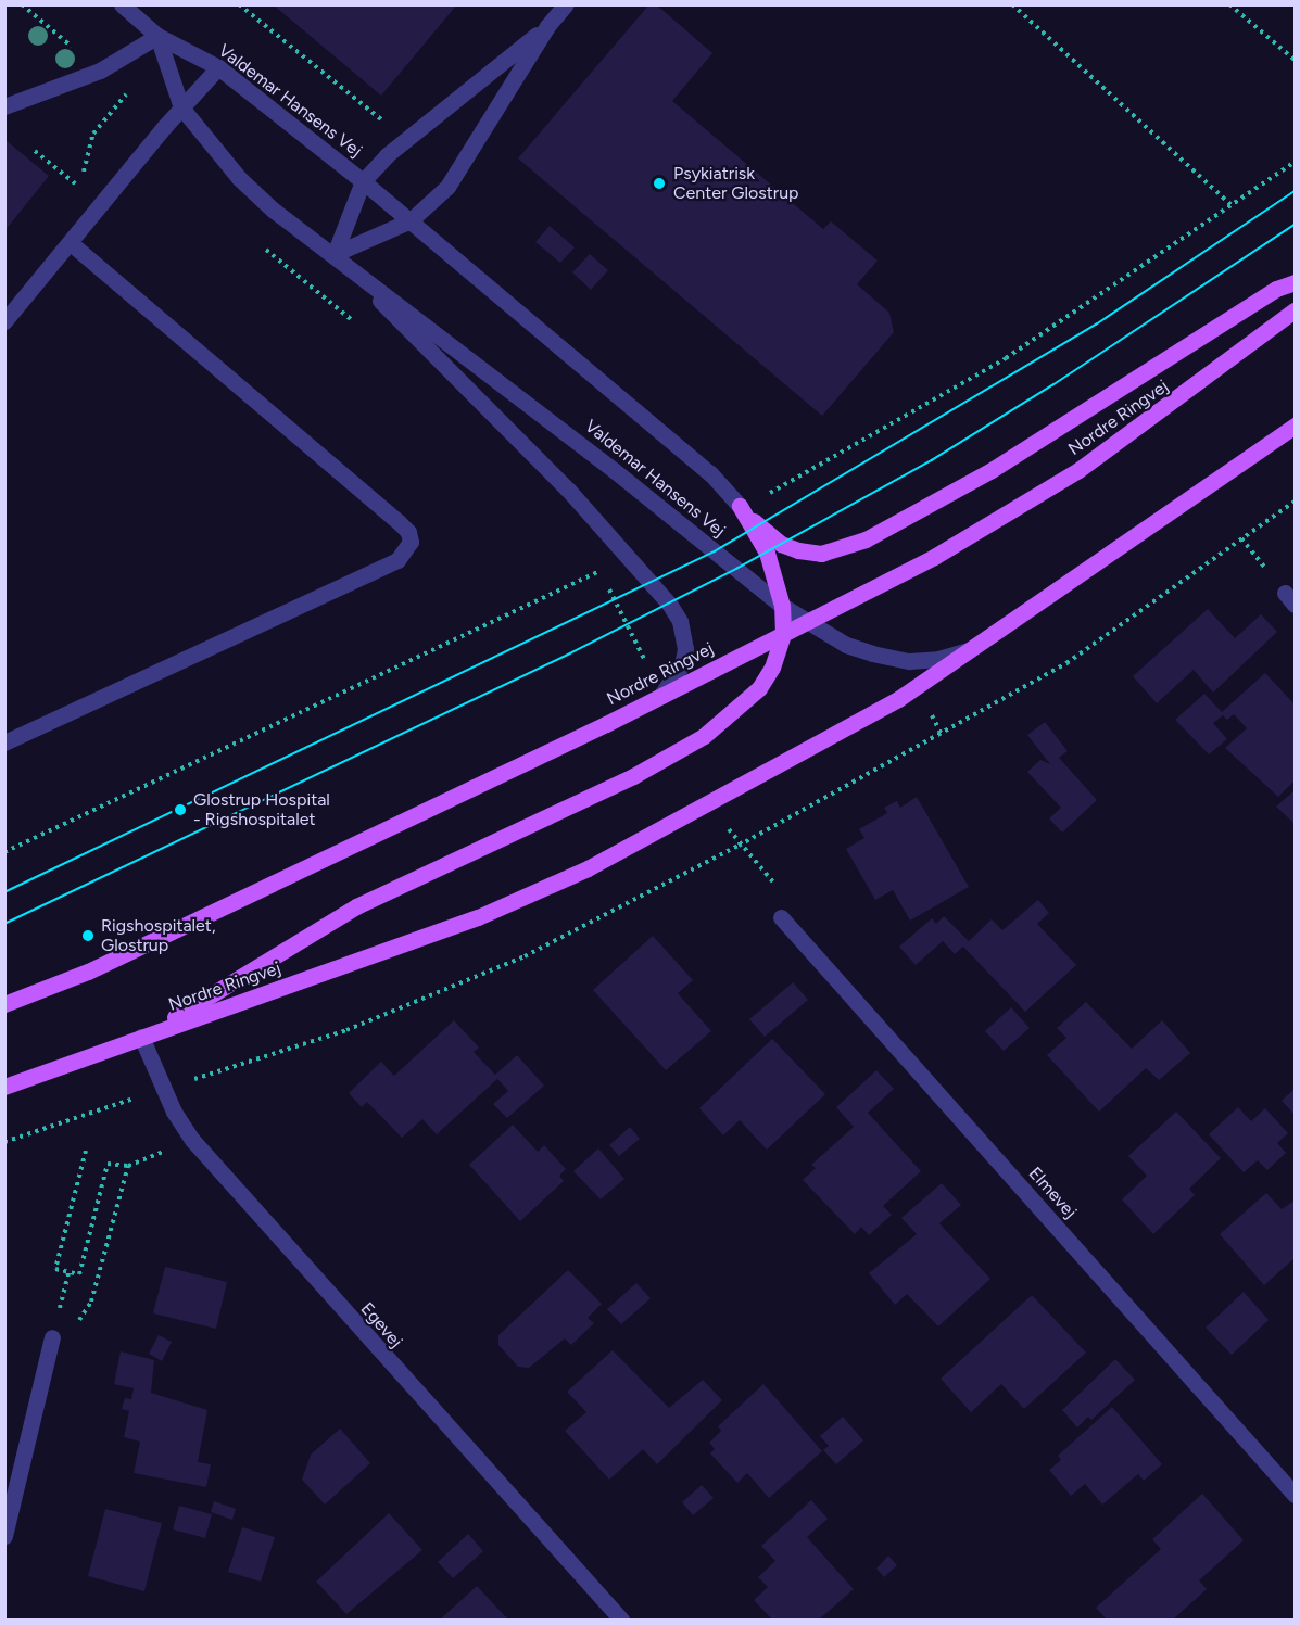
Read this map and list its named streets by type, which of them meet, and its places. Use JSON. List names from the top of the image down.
{
  "streets": {
    "main road": ["Nordre Ringvej"],
    "street": ["Valdemar Hansens Vej", "Elmevej", "Egevej"]
  },
  "crossings": [
    ["Valdemar Hansens Vej", "Nordre Ringvej"],
    ["Nordre Ringvej", "Egevej"]
  ],
  "places": ["Psykiatrisk Center Glostrup", "Glostrup Hospital - Rigshospitalet", "Rigshospitalet, Glostrup"]
}
